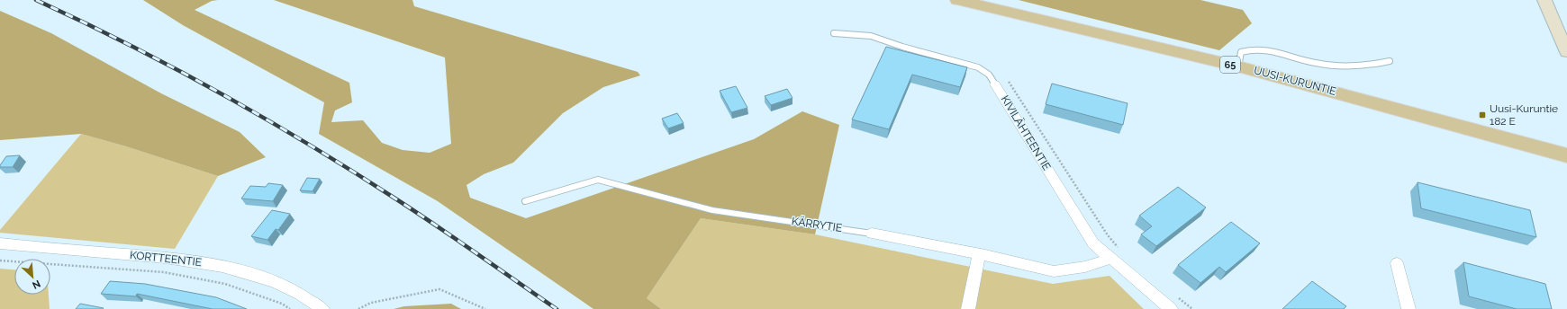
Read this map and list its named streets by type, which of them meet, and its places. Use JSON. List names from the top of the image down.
{
  "streets": {
    "main road": ["65", "UUSI-KURUNTIE"],
    "street": ["KIVILÄHTEENTIE", "KÄRRYTIE", "KORTTEENTIE"]
  },
  "crossings": [
    ["KIVILÄHTEENTIE", "KÄRRYTIE"]
  ],
  "places": {
    "transit": ["Uusi-Kuruntie 182 E"]
  },
  "north": "bottom right"
}
